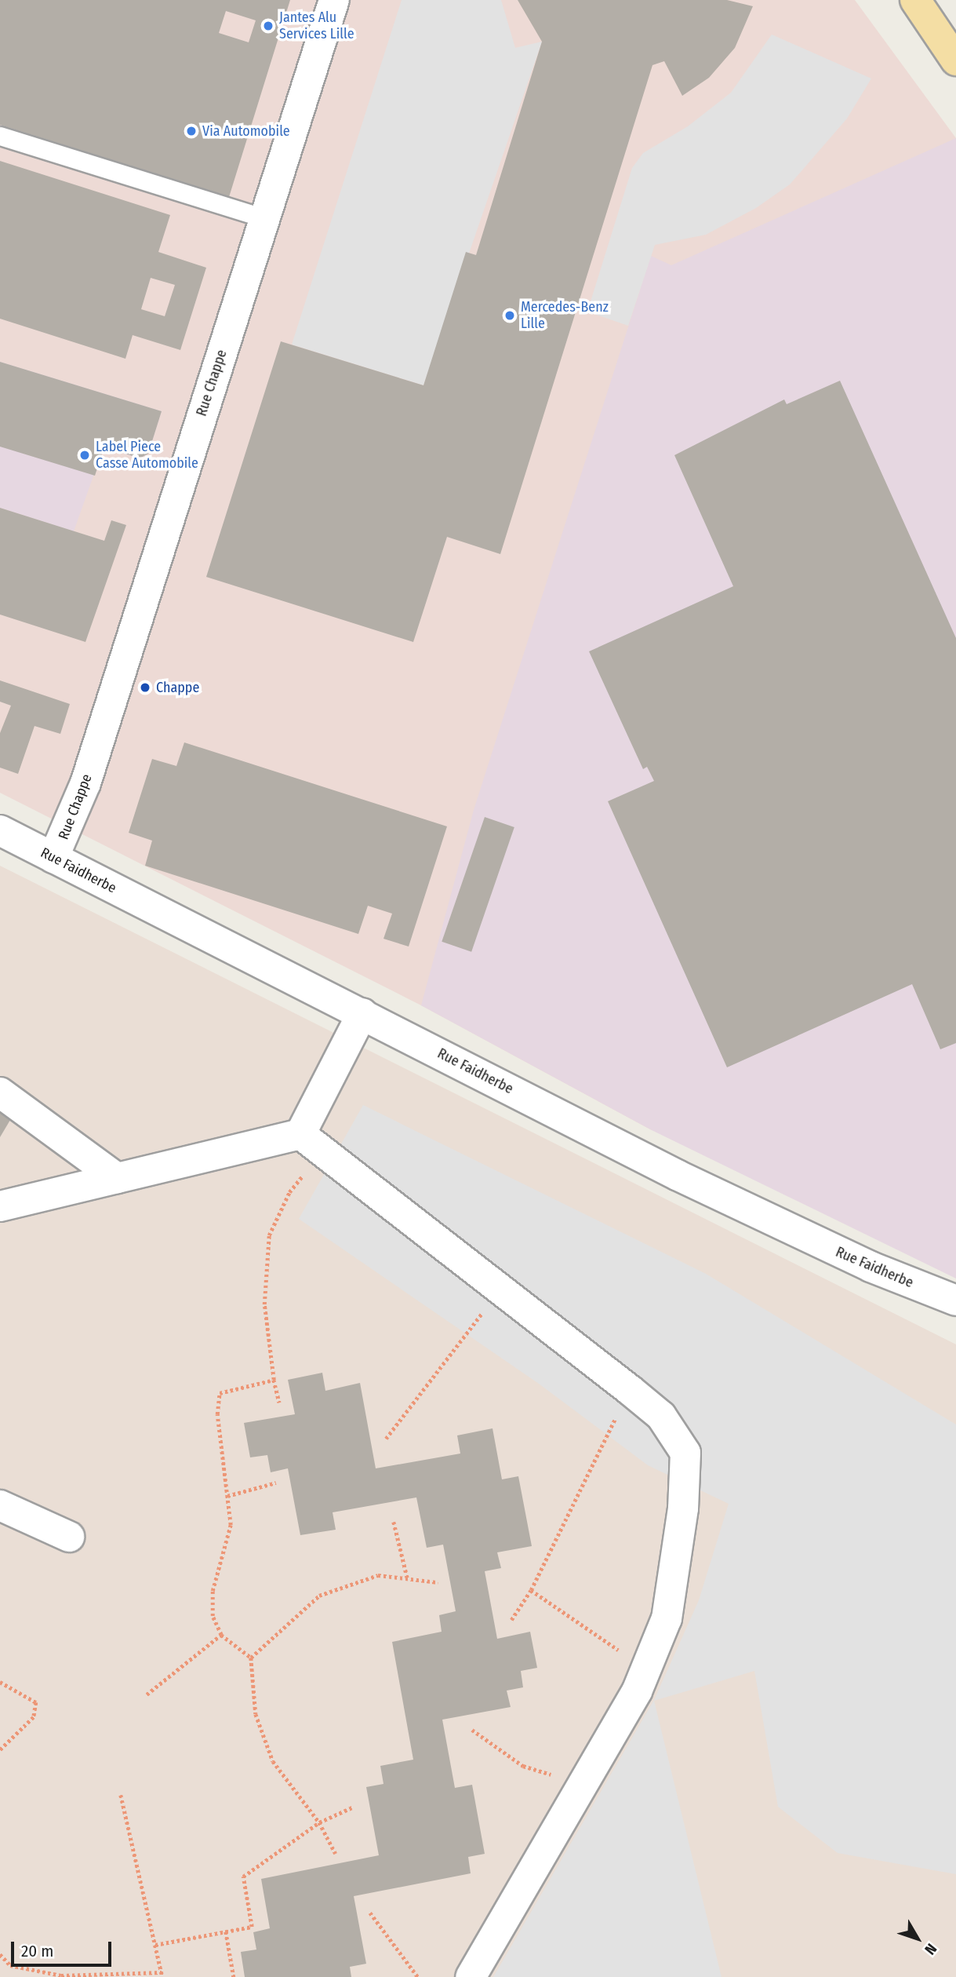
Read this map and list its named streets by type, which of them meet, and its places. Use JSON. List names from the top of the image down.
{
  "streets": {
    "street": ["Rue Chappe", "Rue Faidherbe"]
  },
  "crossings": [
    ["Rue Chappe", "Rue Faidherbe"]
  ],
  "places": [
    "Jantes Alu Services Lille",
    "Via Automobile",
    "Mercedes-Benz Lille",
    "Label Piece Casse Automobile",
    "Chappe"
  ],
  "scale_bar": "20 m",
  "north": "bottom right"
}
